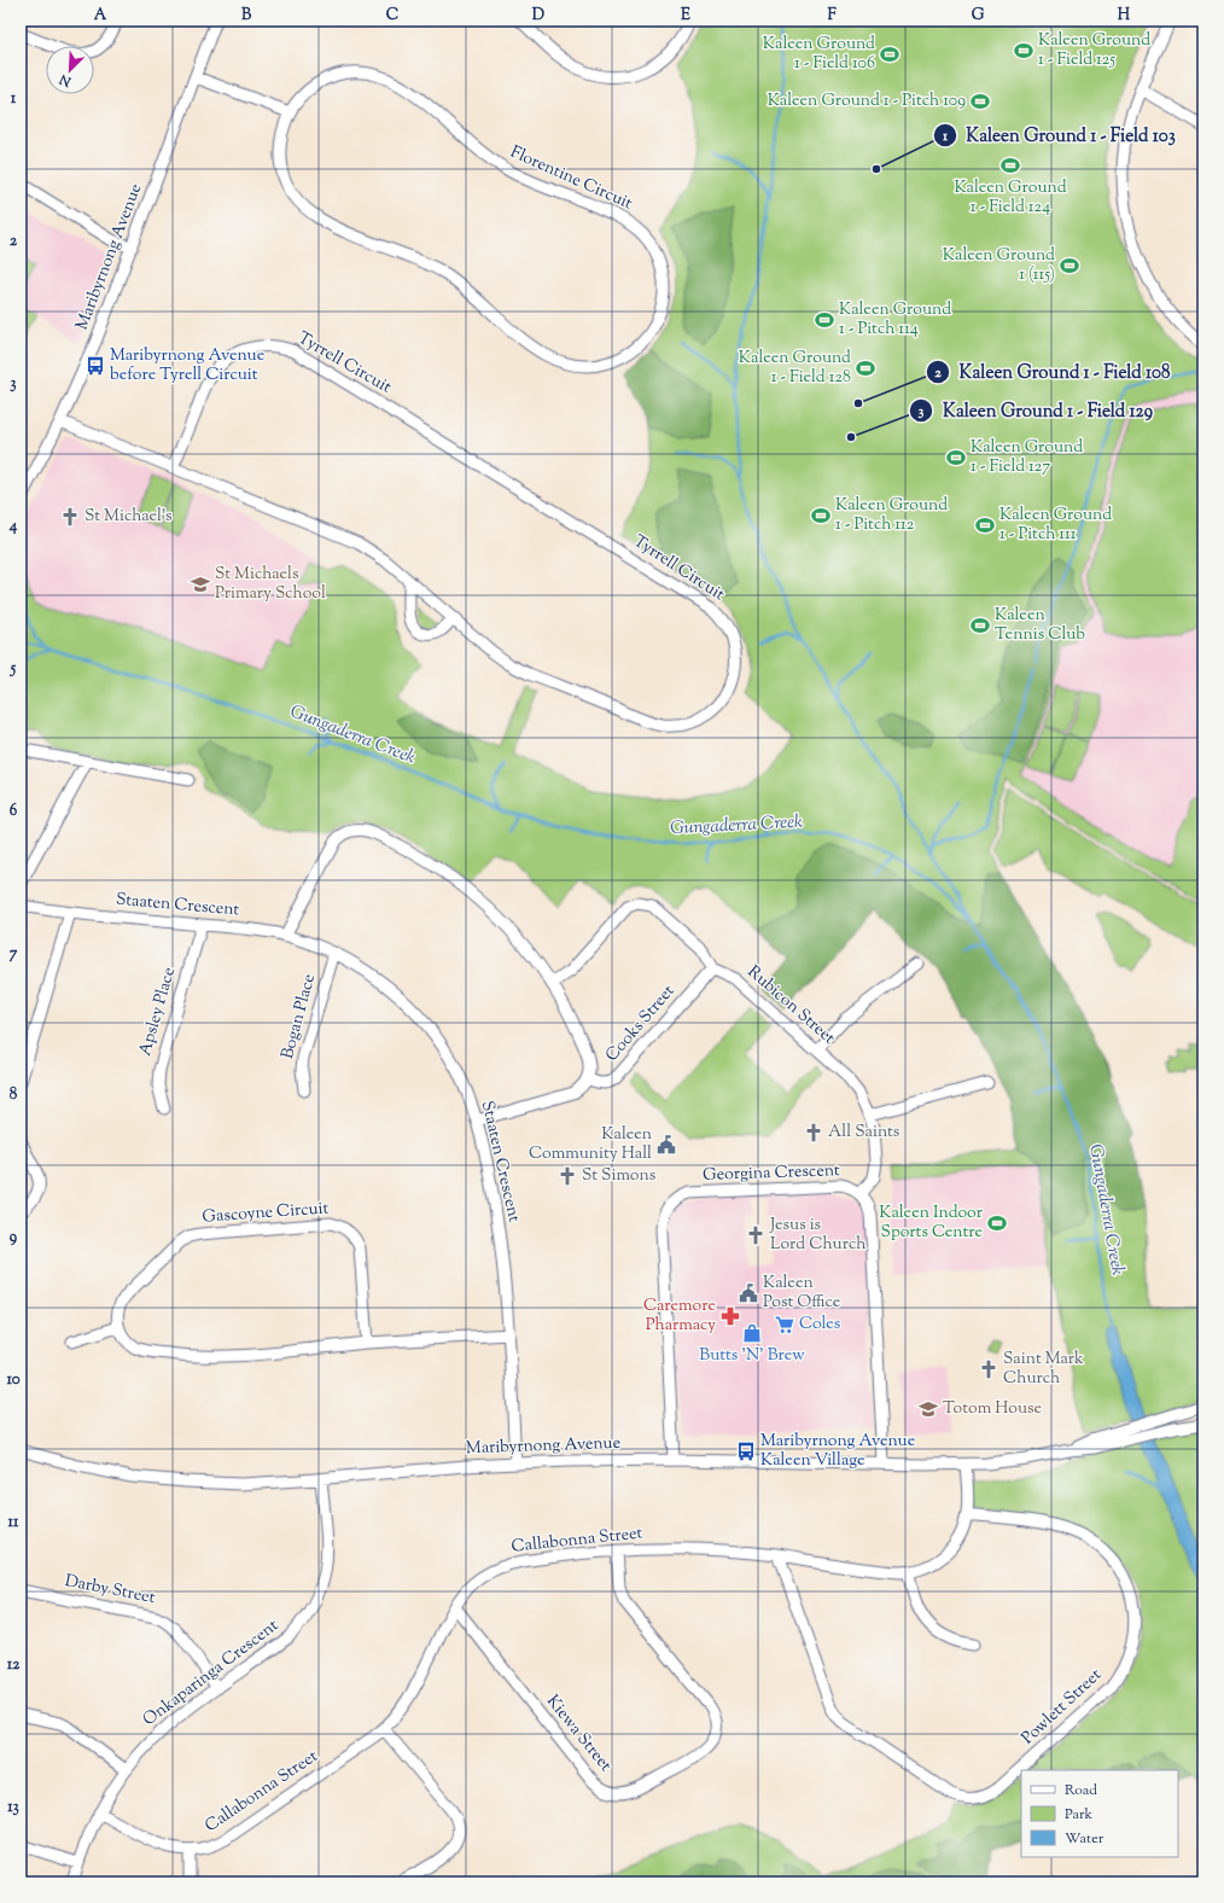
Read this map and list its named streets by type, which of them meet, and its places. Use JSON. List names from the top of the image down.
{
  "streets": {
    "street": [
      "Florentine Circuit",
      "Maribyrnong Avenue",
      "Tyrrell Circuit",
      "Staaten Crescent",
      "Rubicon Street",
      "Apsley Place",
      "Bogan Place",
      "Cooks Street",
      "Georgina Crescent",
      "Gascoyne Circuit",
      "Callabonna Street",
      "Darby Street",
      "Onkaparinga Crescent",
      "Powlett Street",
      "Kiewa Street"
    ]
  },
  "crossings": [
    ["Maribyrnong Avenue", "Tyrrell Circuit"],
    ["Maribyrnong Avenue", "Staaten Crescent"],
    ["Maribyrnong Avenue", "Georgina Crescent"],
    ["Maribyrnong Avenue", "Callabonna Street"],
    ["Maribyrnong Avenue", "Onkaparinga Crescent"],
    ["Staaten Crescent", "Apsley Place"],
    ["Staaten Crescent", "Bogan Place"],
    ["Rubicon Street", "Cooks Street"],
    ["Rubicon Street", "Georgina Crescent"],
    ["Callabonna Street", "Onkaparinga Crescent"],
    ["Callabonna Street", "Powlett Street"],
    ["Callabonna Street", "Kiewa Street"],
    ["Darby Street", "Onkaparinga Crescent"]
  ],
  "water": ["Gungaderra Creek"],
  "places": {
    "sports": [
      "Kaleen Ground 1 - Field 125",
      "Kaleen Ground 1 - Field 106",
      "Kaleen Ground 1 - Pitch 109",
      "Kaleen Ground 1 - Field 124",
      "Kaleen Ground 1 (115)",
      "Kaleen Ground 1 - Pitch 114",
      "Kaleen Ground 1 - Field 128",
      "Kaleen Ground 1 - Field 127",
      "Kaleen Ground 1 - Pitch 112",
      "Kaleen Ground 1 - Pitch 111",
      "Kaleen Tennis Club",
      "Kaleen Indoor Sports Centre"
    ],
    "other": ["Kaleen Ground 1 - Field 103", "Kaleen Ground 1 - Field 108", "Kaleen Ground 1 - Field 129"],
    "bus stop": ["Maribyrnong Avenue before Tyrell Circuit", "Maribyrnong Avenue Kaleen Village"],
    "church": [
      "St Michael's",
      "All Saints",
      "St Simons",
      "Jesus is Lord Church",
      "Saint Mark Church"
    ],
    "school or university": ["St Michaels Primary School", "Totom House"],
    "public building": ["Kaleen Community Hall", "Kaleen Post Office"],
    "pharmacy": ["Caremore Pharmacy"],
    "supermarket": ["Coles"],
    "shop": ["Butts 'N' Brew"]
  },
  "legend": ["Road", "Park", "Water"],
  "north": "bottom left",
  "grid": {
    "columns": [
      "A",
      "B",
      "C",
      "D",
      "E",
      "F",
      "G",
      "H"
    ],
    "rows": [
      "1",
      "2",
      "3",
      "4",
      "5",
      "6",
      "7",
      "8",
      "9",
      "10",
      "11",
      "12",
      "13"
    ]
  }
}
